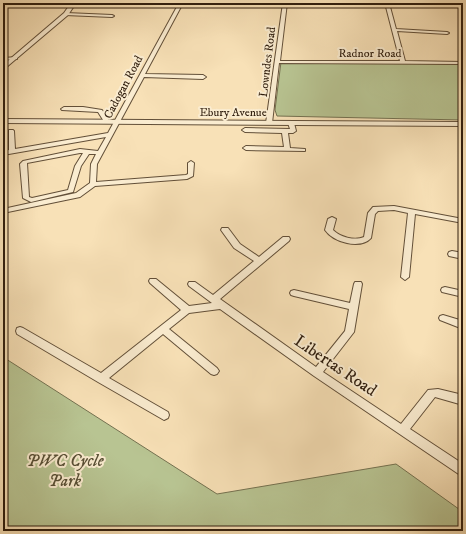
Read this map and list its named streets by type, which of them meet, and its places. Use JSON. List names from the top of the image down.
{
  "streets": {
    "street": [
      "Radnor Road",
      "Lowndes Road",
      "Cadogan Road",
      "Ebury Avenue",
      "Libertas Road"
    ]
  },
  "crossings": [
    ["Radnor Road", "Lowndes Road"],
    ["Lowndes Road", "Ebury Avenue"],
    ["Cadogan Road", "Ebury Avenue"]
  ],
  "parks": ["PWC Cycle Park"]
}
